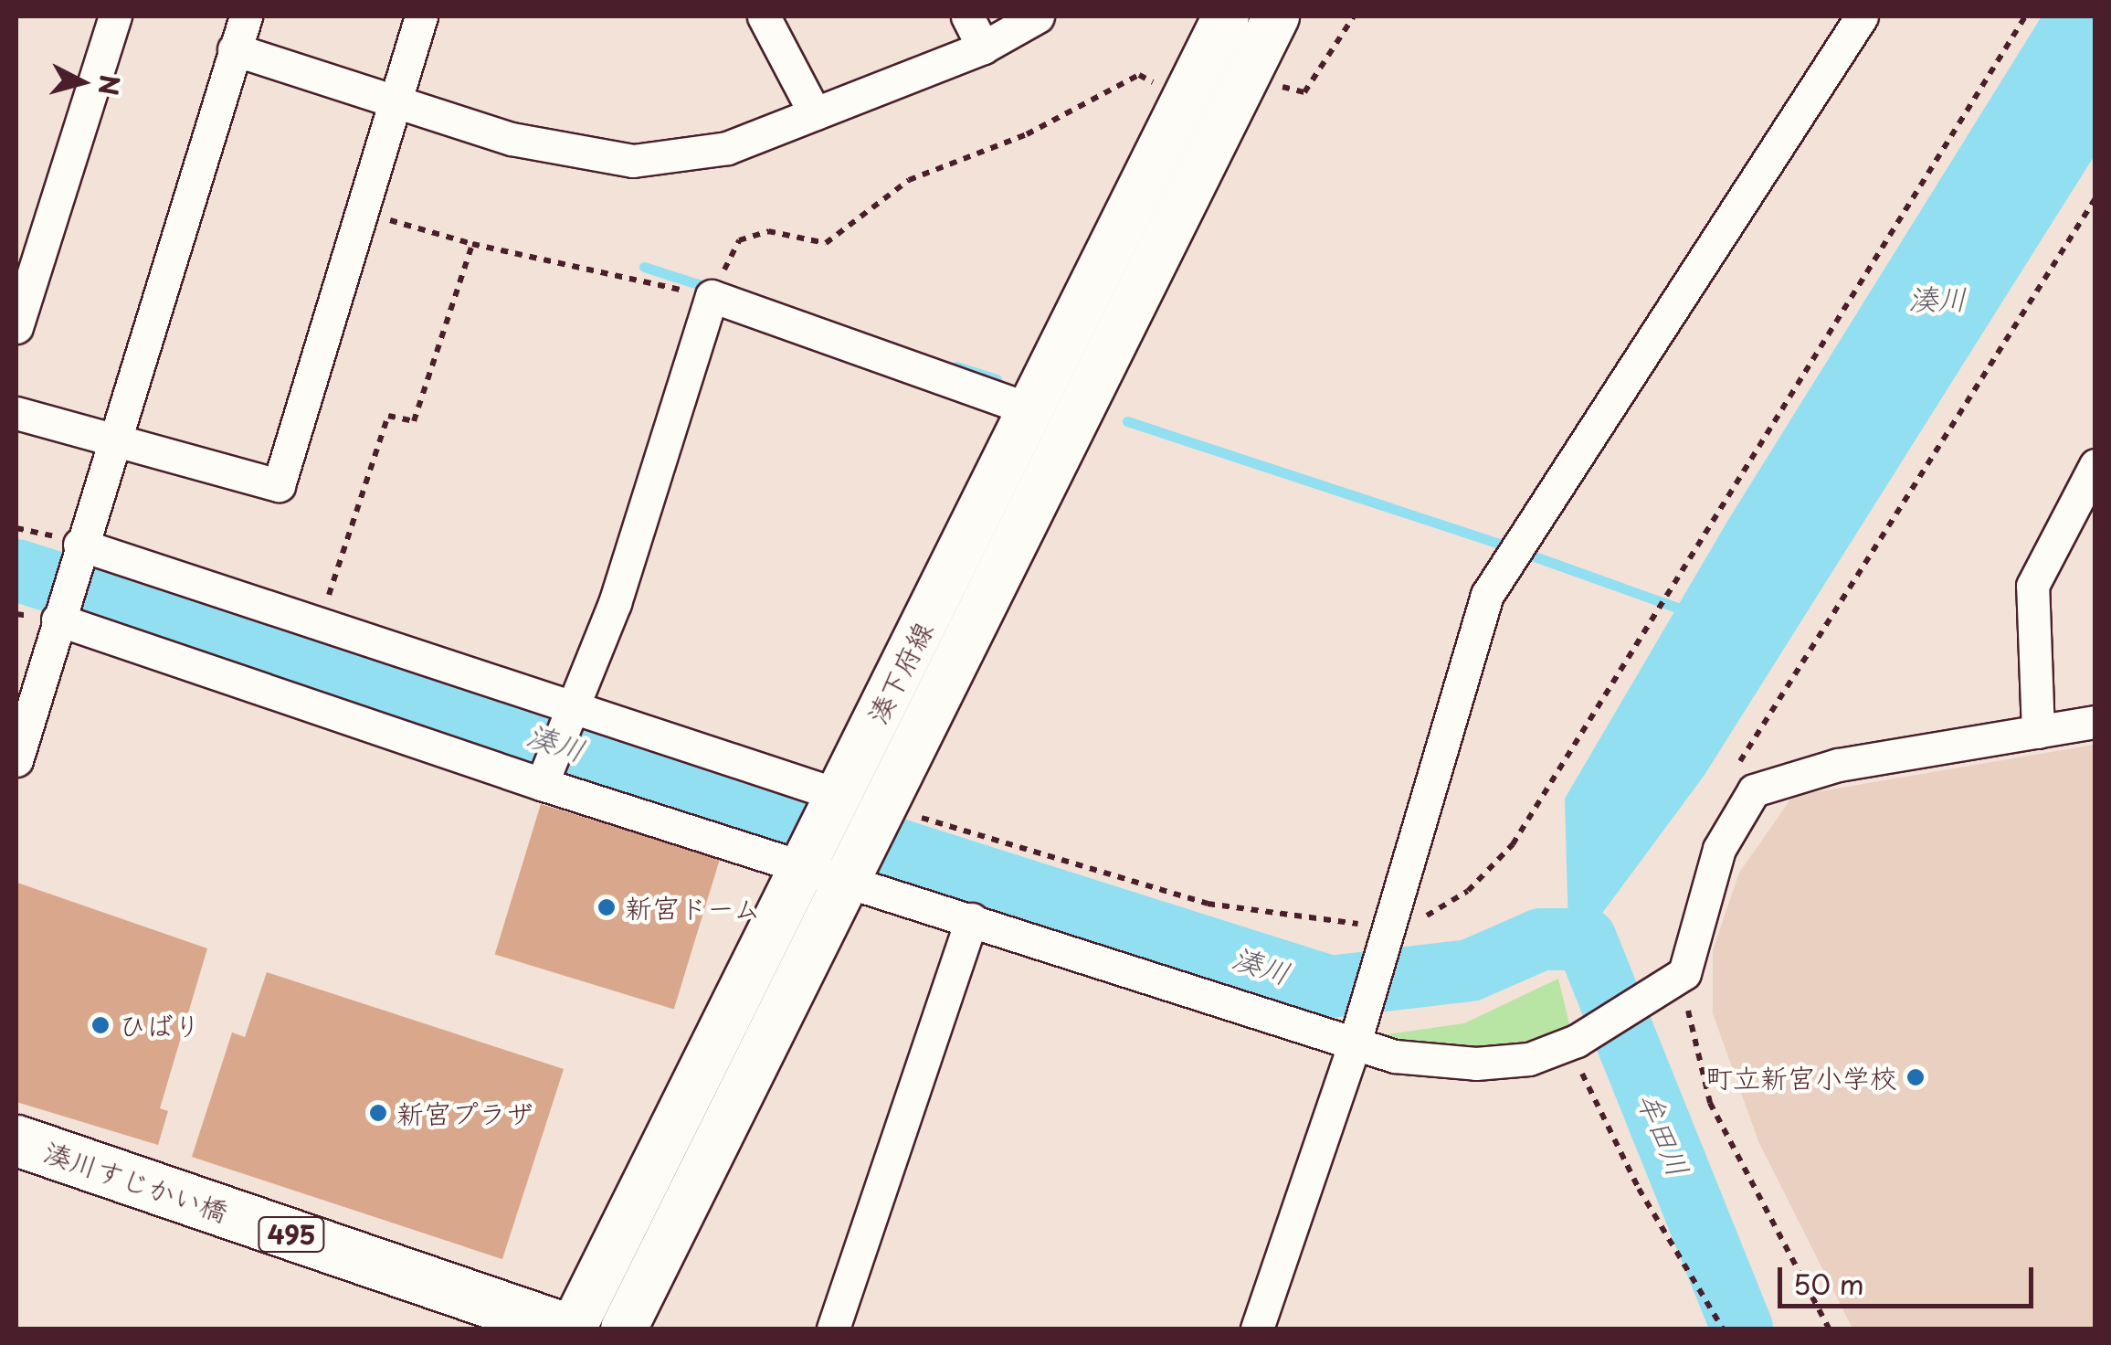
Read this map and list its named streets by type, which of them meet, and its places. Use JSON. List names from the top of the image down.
{
  "streets": {
    "highway": ["湊川すじかい橋", "495"],
    "main road": ["湊下府線"]
  },
  "water": ["湊川", "牟田川"],
  "places": [
    "新宮ドーム",
    "ひばり",
    "町立新宮小学校",
    "新宮プラザ"
  ],
  "scale_bar": "50 m",
  "north": "right"
}
